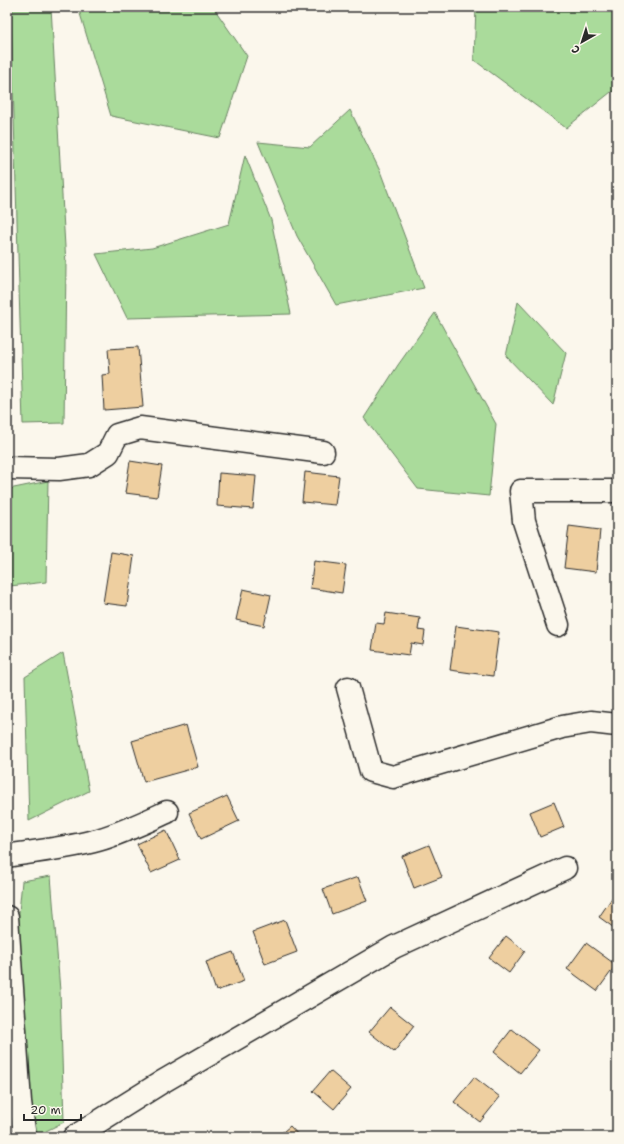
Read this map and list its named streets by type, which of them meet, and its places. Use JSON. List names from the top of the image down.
{
  "scale_bar": "20 m",
  "north": "bottom left"
}
